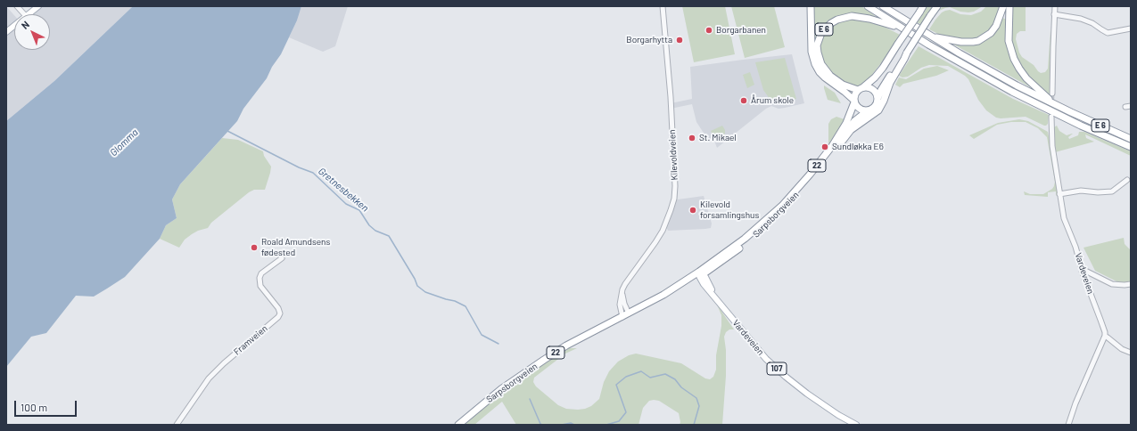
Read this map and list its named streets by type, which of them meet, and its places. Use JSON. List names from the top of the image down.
{
  "streets": {
    "highway": ["E 6", "22", "Sarpsborgveien"],
    "main road": ["Vardeveien", "107"],
    "street": ["Kilevoldveien", "Framveien"]
  },
  "crossings": [
    ["E 6", "22"],
    ["E 6", "Sarpsborgveien"],
    ["Kilevoldveien", "Sarpsborgveien"],
    ["22", "Sarpsborgveien"],
    ["Sarpsborgveien", "Vardeveien"]
  ],
  "water": ["Glomma", "Gretnesbekken"],
  "places": [
    "Borgarbanen",
    "Borgarhytta",
    "Årum skole",
    "St. Mikael",
    "Sundløkka E6",
    "Kilevold forsamlingshus",
    "Roald Amundsens fødested"
  ],
  "scale_bar": "100 m",
  "north": "top left"
}
